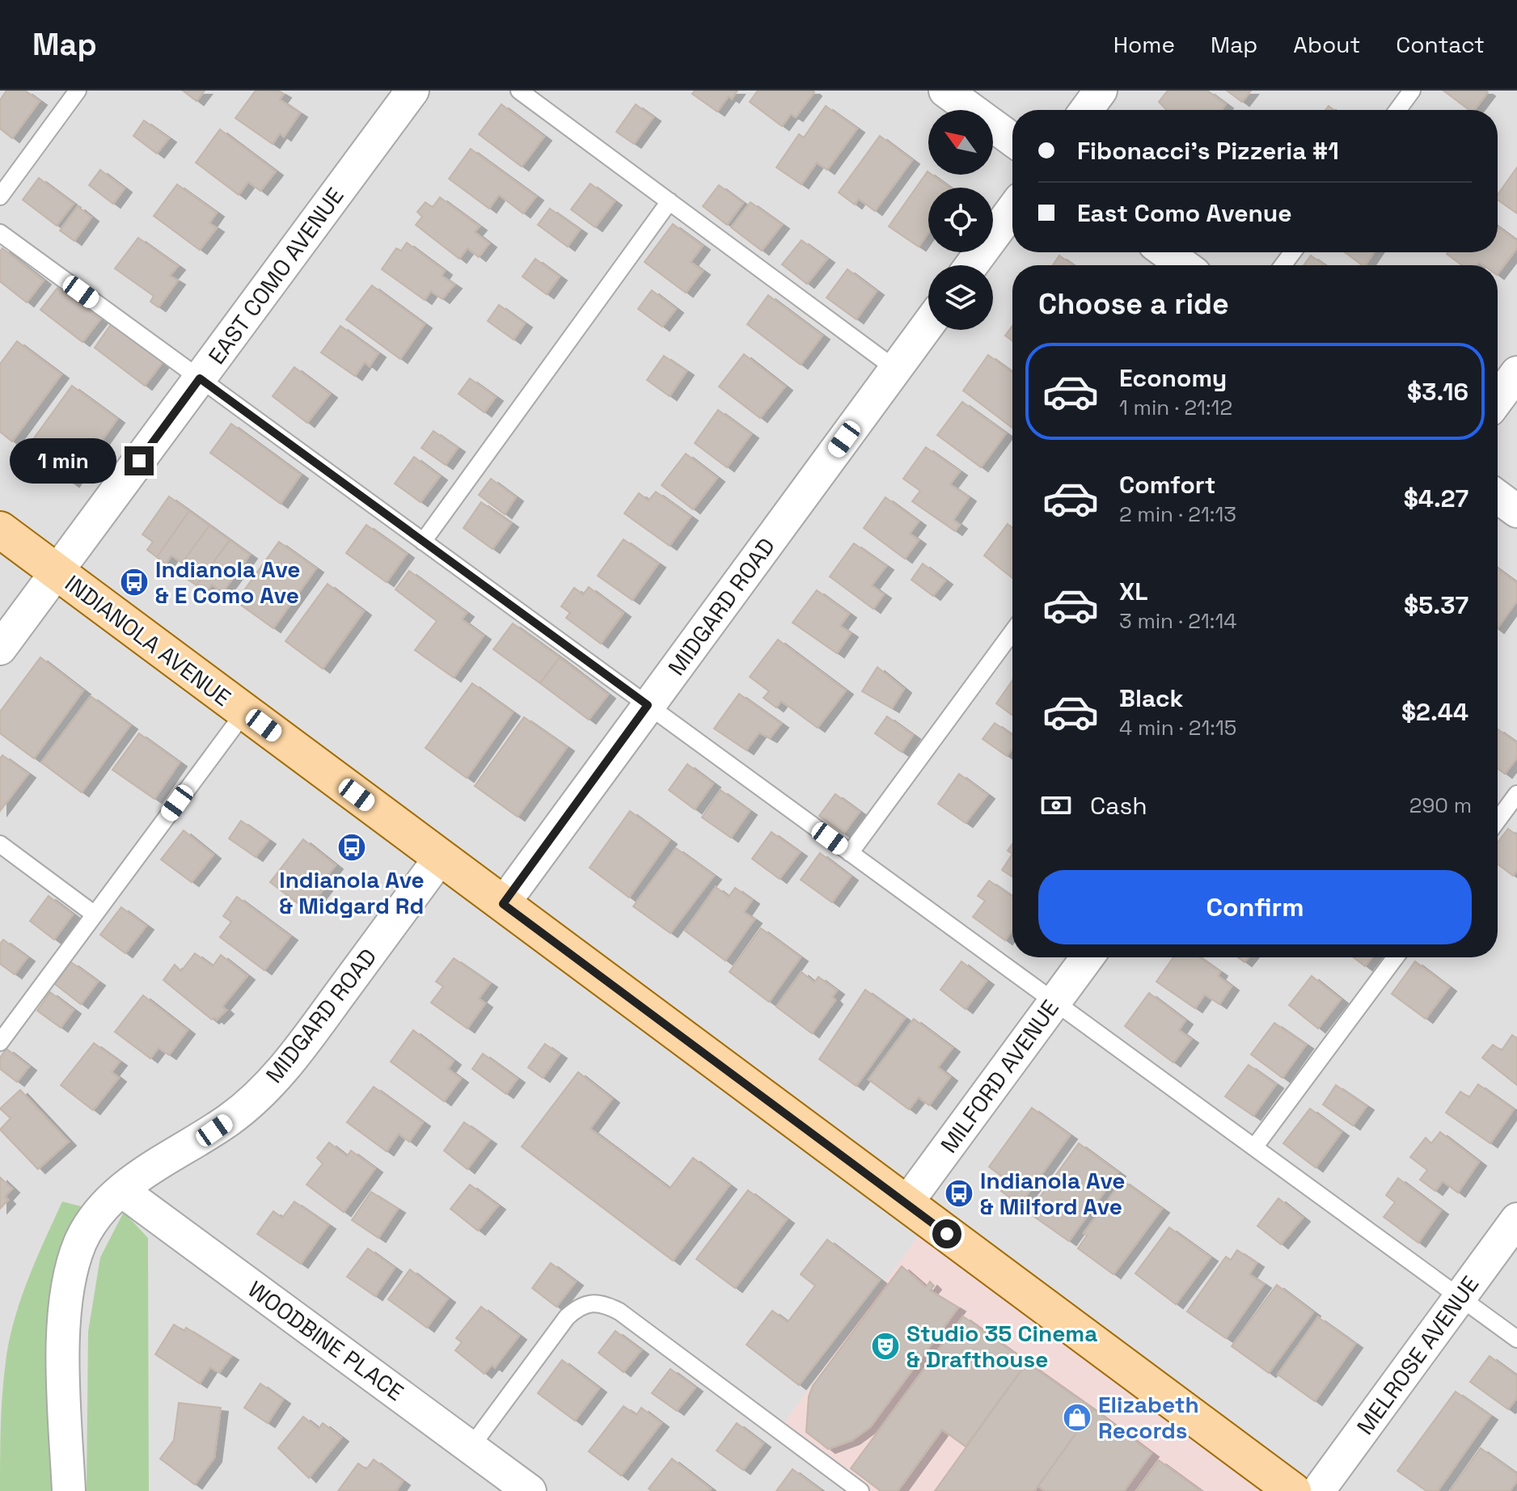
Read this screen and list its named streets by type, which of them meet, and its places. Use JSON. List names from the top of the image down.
{
  "streets": {
    "main road": ["INDIANOLA AVENUE"],
    "street": [
      "EAST COMO AVENUE",
      "MIDGARD ROAD",
      "MILFORD AVENUE",
      "WOODBINE PLACE",
      "MELROSE AVENUE"
    ]
  },
  "crossings": [
    ["EAST COMO AVENUE", "INDIANOLA AVENUE"],
    ["MIDGARD ROAD", "INDIANOLA AVENUE"],
    ["MIDGARD ROAD", "WOODBINE PLACE"],
    ["INDIANOLA AVENUE", "MILFORD AVENUE"]
  ],
  "places": {
    "bus stop": ["Indianola Ave & E Como Ave", "Indianola Ave & Midgard Rd", "Indianola Ave & Milford Ave"],
    "theatre": ["Studio 35 Cinema & Drafthouse"],
    "shop": ["Elizabeth Records"]
  },
  "north": "top left",
  "page": {
    "header": "Map",
    "nav": [
      "Home",
      "Map",
      "About",
      "Contact"
    ],
    "banner": ["Fibonacci's Pizzeria #1", "East Como Avenue"],
    "heading": "Choose a ride",
    "list": [
      {
        "name": "Economy",
        "note": "1 min · 21:12",
        "value": "$3.16"
      },
      {
        "name": "Comfort",
        "note": "2 min · 21:13",
        "value": "$4.27"
      },
      {
        "name": "XL",
        "note": "3 min · 21:14",
        "value": "$5.37"
      },
      {
        "name": "Black",
        "note": "4 min · 21:15",
        "value": "$2.44"
      }
    ],
    "bubble": "1 min",
    "pay": ["Cash", "290 m"],
    "buttons": "Confirm"
  }
}
